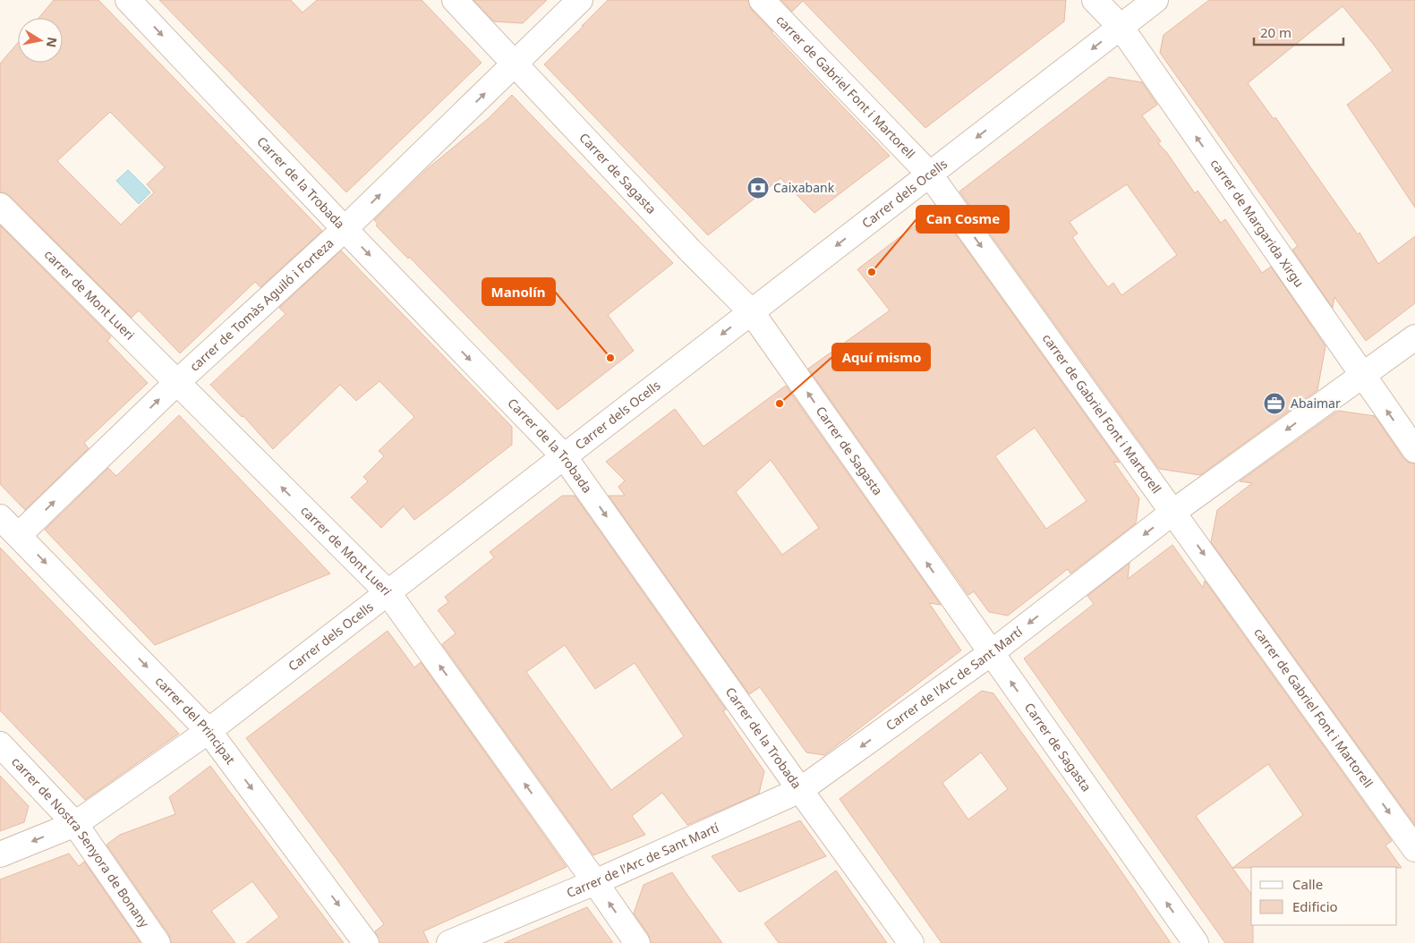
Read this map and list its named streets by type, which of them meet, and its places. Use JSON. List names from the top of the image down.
{
  "streets": {
    "street": [
      "carrer de Gabriel Font i Martorell",
      "Carrer de Sagasta",
      "Carrer de la Trobada",
      "Carrer dels Ocells",
      "carrer de Margarida Xirgu",
      "carrer de Mont Lueri",
      "carrer de Tomàs Aguiló i Forteza",
      "Carrer de l'Arc de Sant Martí",
      "carrer del Principat",
      "carrer de Nostra Senyora de Bonany"
    ]
  },
  "crossings": [
    ["carrer de Gabriel Font i Martorell", "Carrer dels Ocells"],
    ["carrer de Gabriel Font i Martorell", "Carrer de l'Arc de Sant Martí"],
    ["Carrer de Sagasta", "Carrer dels Ocells"],
    ["Carrer de Sagasta", "carrer de Tomàs Aguiló i Forteza"],
    ["Carrer de Sagasta", "Carrer de l'Arc de Sant Martí"],
    ["Carrer de la Trobada", "Carrer dels Ocells"],
    ["Carrer de la Trobada", "carrer de Tomàs Aguiló i Forteza"],
    ["Carrer de la Trobada", "Carrer de l'Arc de Sant Martí"],
    ["Carrer dels Ocells", "carrer de Margarida Xirgu"],
    ["Carrer dels Ocells", "carrer de Mont Lueri"],
    ["Carrer dels Ocells", "carrer del Principat"],
    ["Carrer dels Ocells", "carrer de Nostra Senyora de Bonany"],
    ["carrer de Margarida Xirgu", "Carrer de l'Arc de Sant Martí"],
    ["carrer de Mont Lueri", "carrer de Tomàs Aguiló i Forteza"],
    ["carrer de Mont Lueri", "Carrer de l'Arc de Sant Martí"],
    ["carrer de Tomàs Aguiló i Forteza", "carrer del Principat"]
  ],
  "one_way": [
    "carrer de Gabriel Font i Martorell",
    "Carrer de Sagasta",
    "Carrer de la Trobada",
    "Carrer dels Ocells",
    "carrer de Margarida Xirgu",
    "carrer de Mont Lueri",
    "carrer de Tomàs Aguiló i Forteza",
    "Carrer de l'Arc de Sant Martí",
    "carrer del Principat"
  ],
  "places": {
    "bank": ["Caixabank"],
    "other": ["Can Cosme", "Manolín", "Aquí mismo"],
    "office": ["Abaimar"]
  },
  "legend": ["Calle", "Edificio"],
  "scale_bar": "20 m",
  "north": "right"
}
